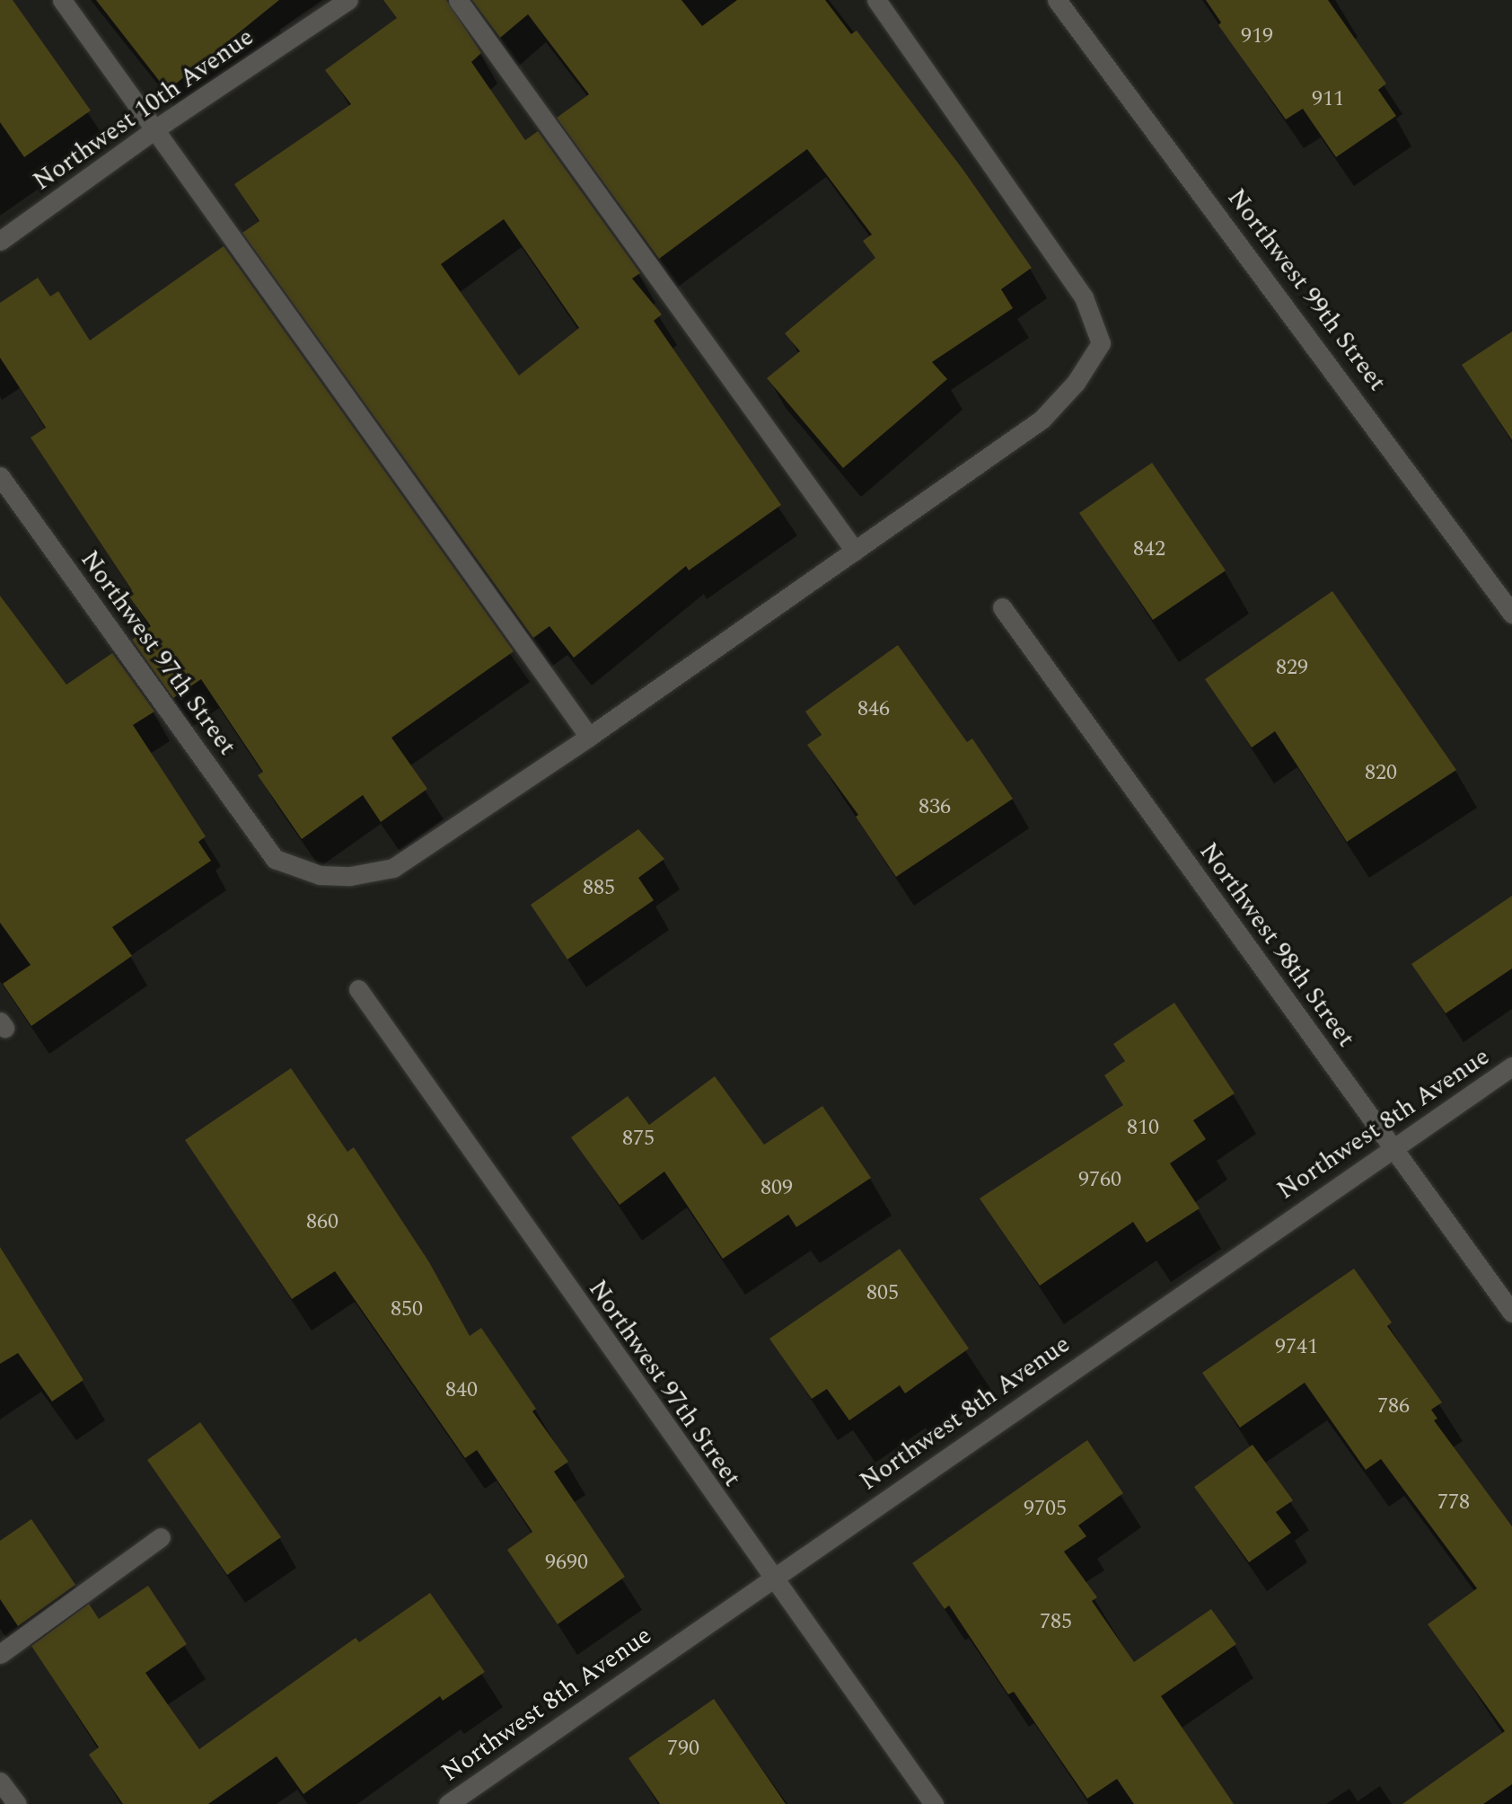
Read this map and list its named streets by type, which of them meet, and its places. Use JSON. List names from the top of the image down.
{
  "streets": {
    "street": [
      "Northwest 10th Avenue",
      "Northwest 99th Street",
      "Northwest 97th Street",
      "Northwest 98th Street",
      "Northwest 8th Avenue"
    ]
  },
  "crossings": [
    ["Northwest 97th Street", "Northwest 8th Avenue"],
    ["Northwest 98th Street", "Northwest 8th Avenue"]
  ],
  "house_numbers": [
    "919",
    "911",
    "842",
    "829",
    "846",
    "820",
    "836",
    "885",
    "810",
    "875",
    "9760",
    "809",
    "860",
    "805",
    "850",
    "9741",
    "840",
    "786",
    "778",
    "9705",
    "9690",
    "785",
    "790"
  ]
}
